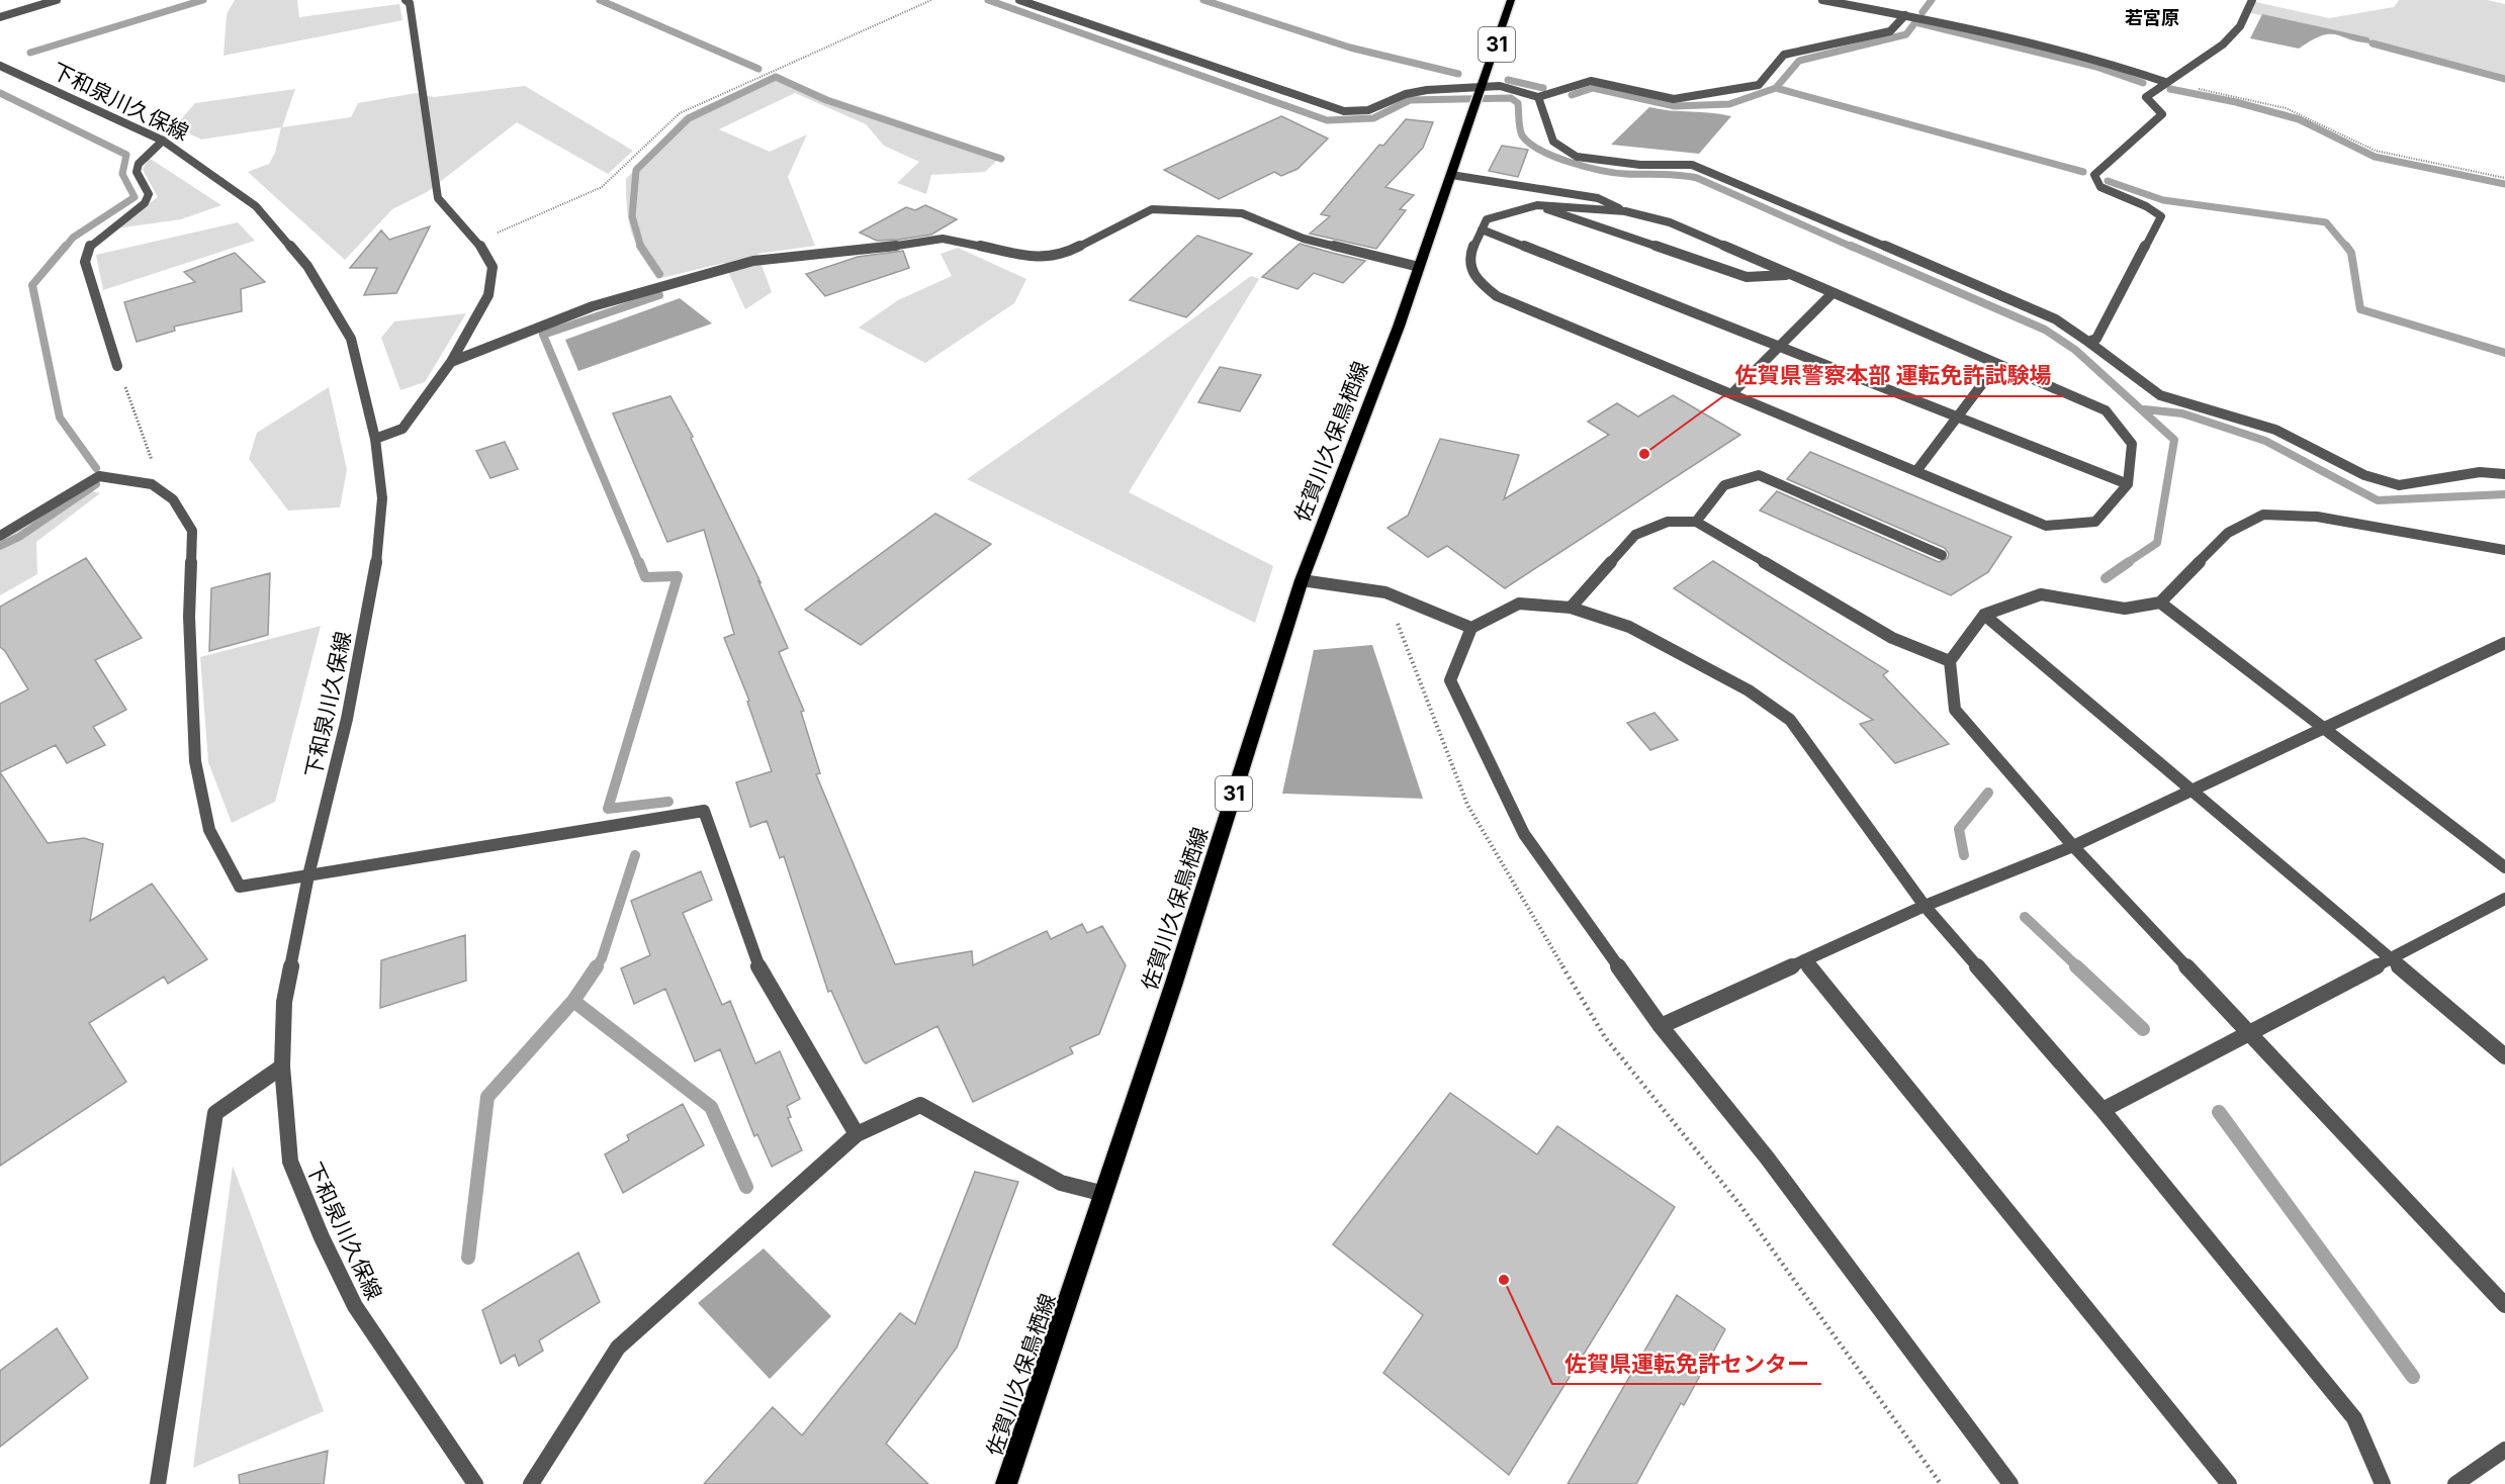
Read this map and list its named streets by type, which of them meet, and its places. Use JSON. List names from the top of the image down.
{
  "streets": {
    "main road": ["31", "佐賀川久保鳥栖線"],
    "street": ["下和泉川久保線"]
  },
  "crossings": [
    ["31", "佐賀川久保鳥栖線"]
  ],
  "districts": ["若宮原"],
  "places": ["佐賀県警察本部 運転免許試験場", "佐賀県運転免許センター"]
}
